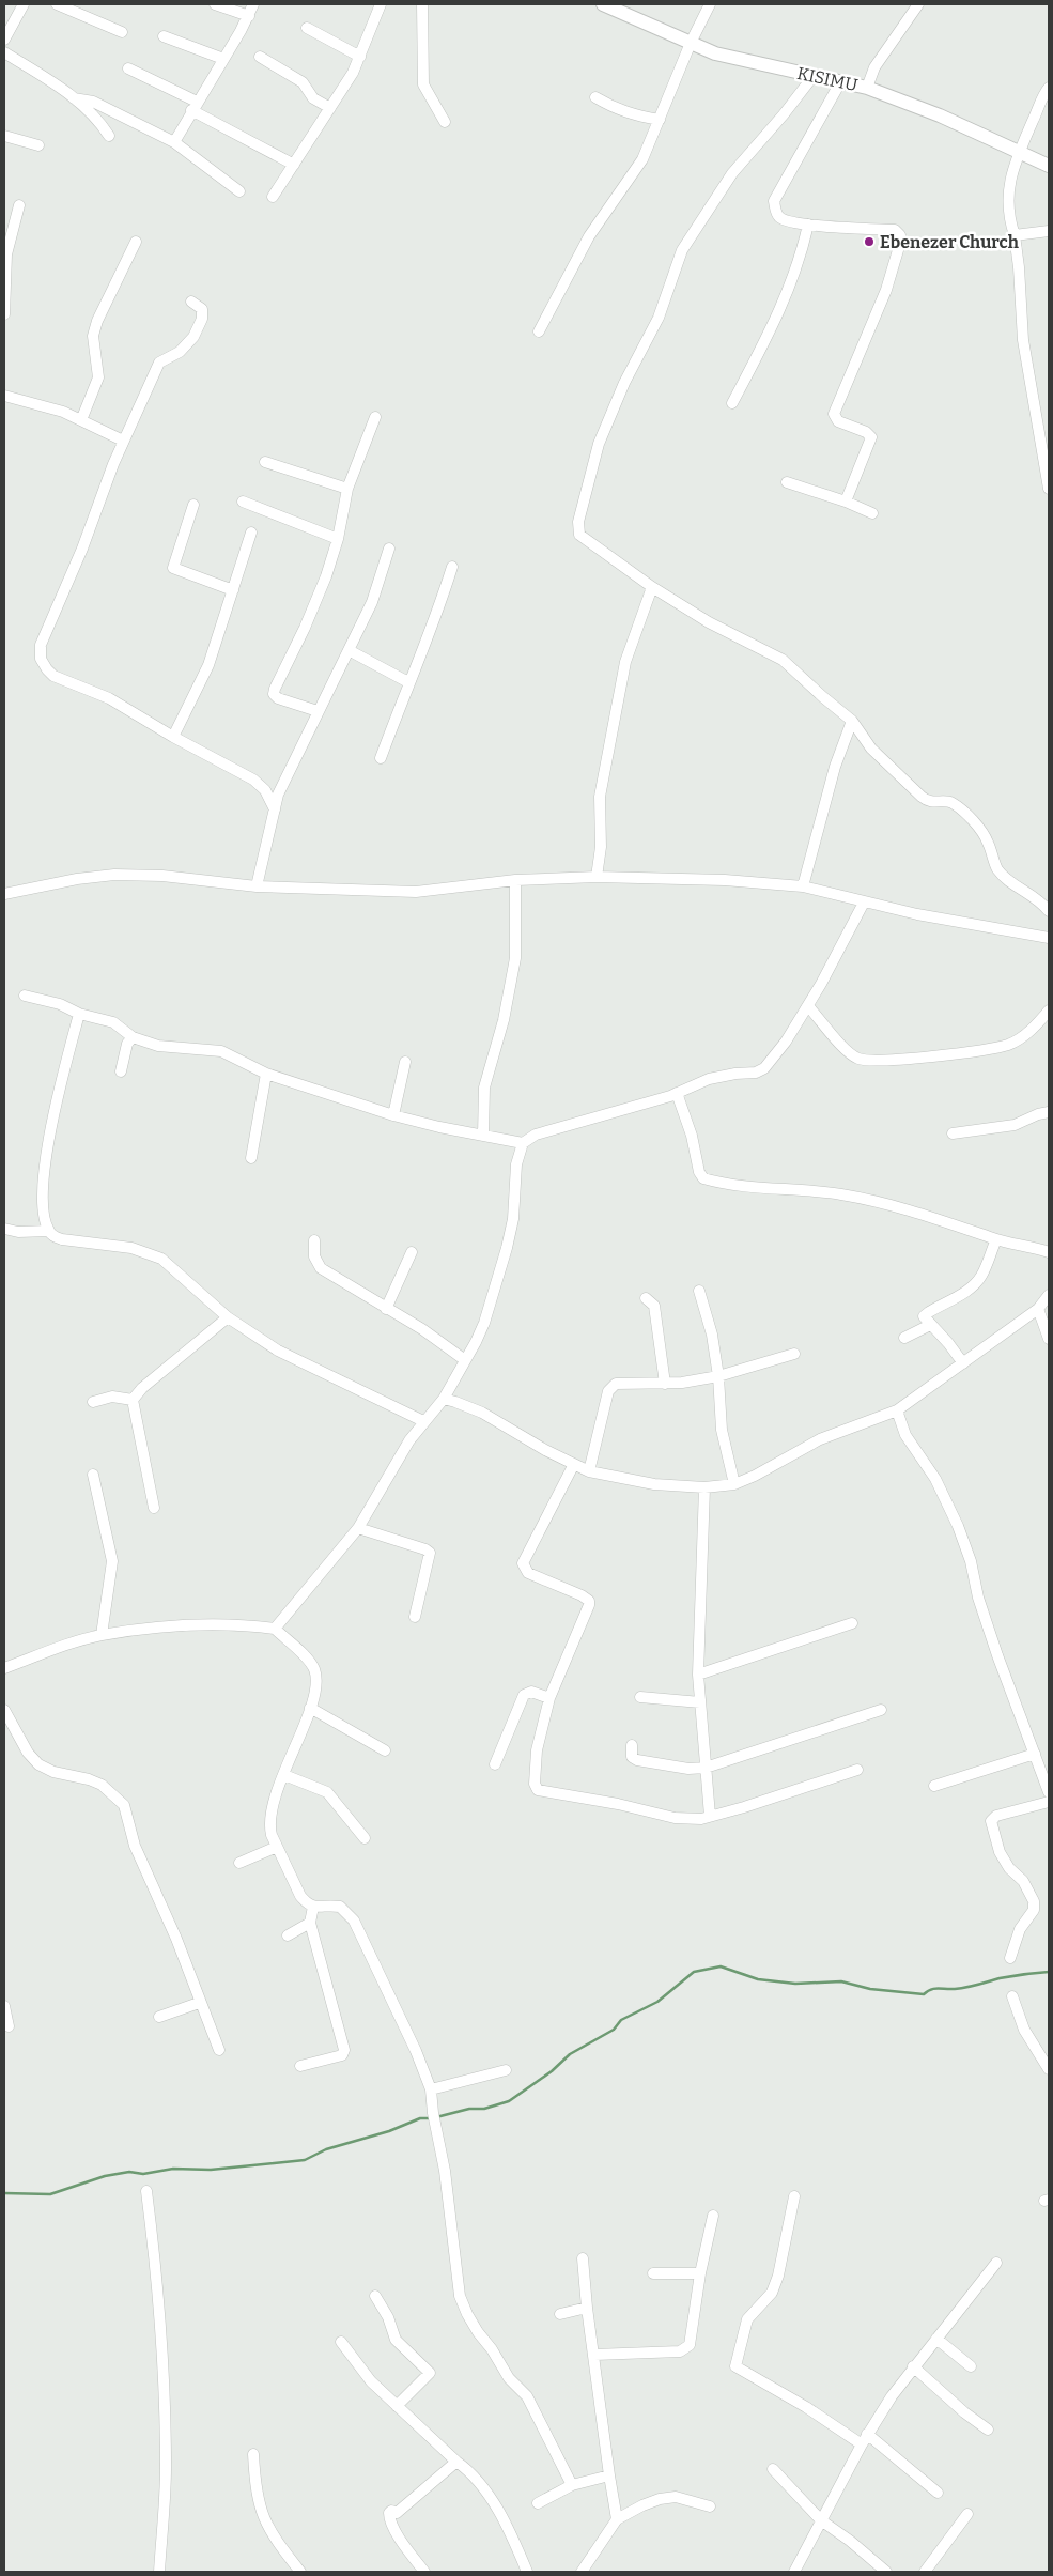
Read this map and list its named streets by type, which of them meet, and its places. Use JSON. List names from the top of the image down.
{
  "streets": {
    "street": ["KISIMU"]
  },
  "places": ["Ebenezer Church"]
}
